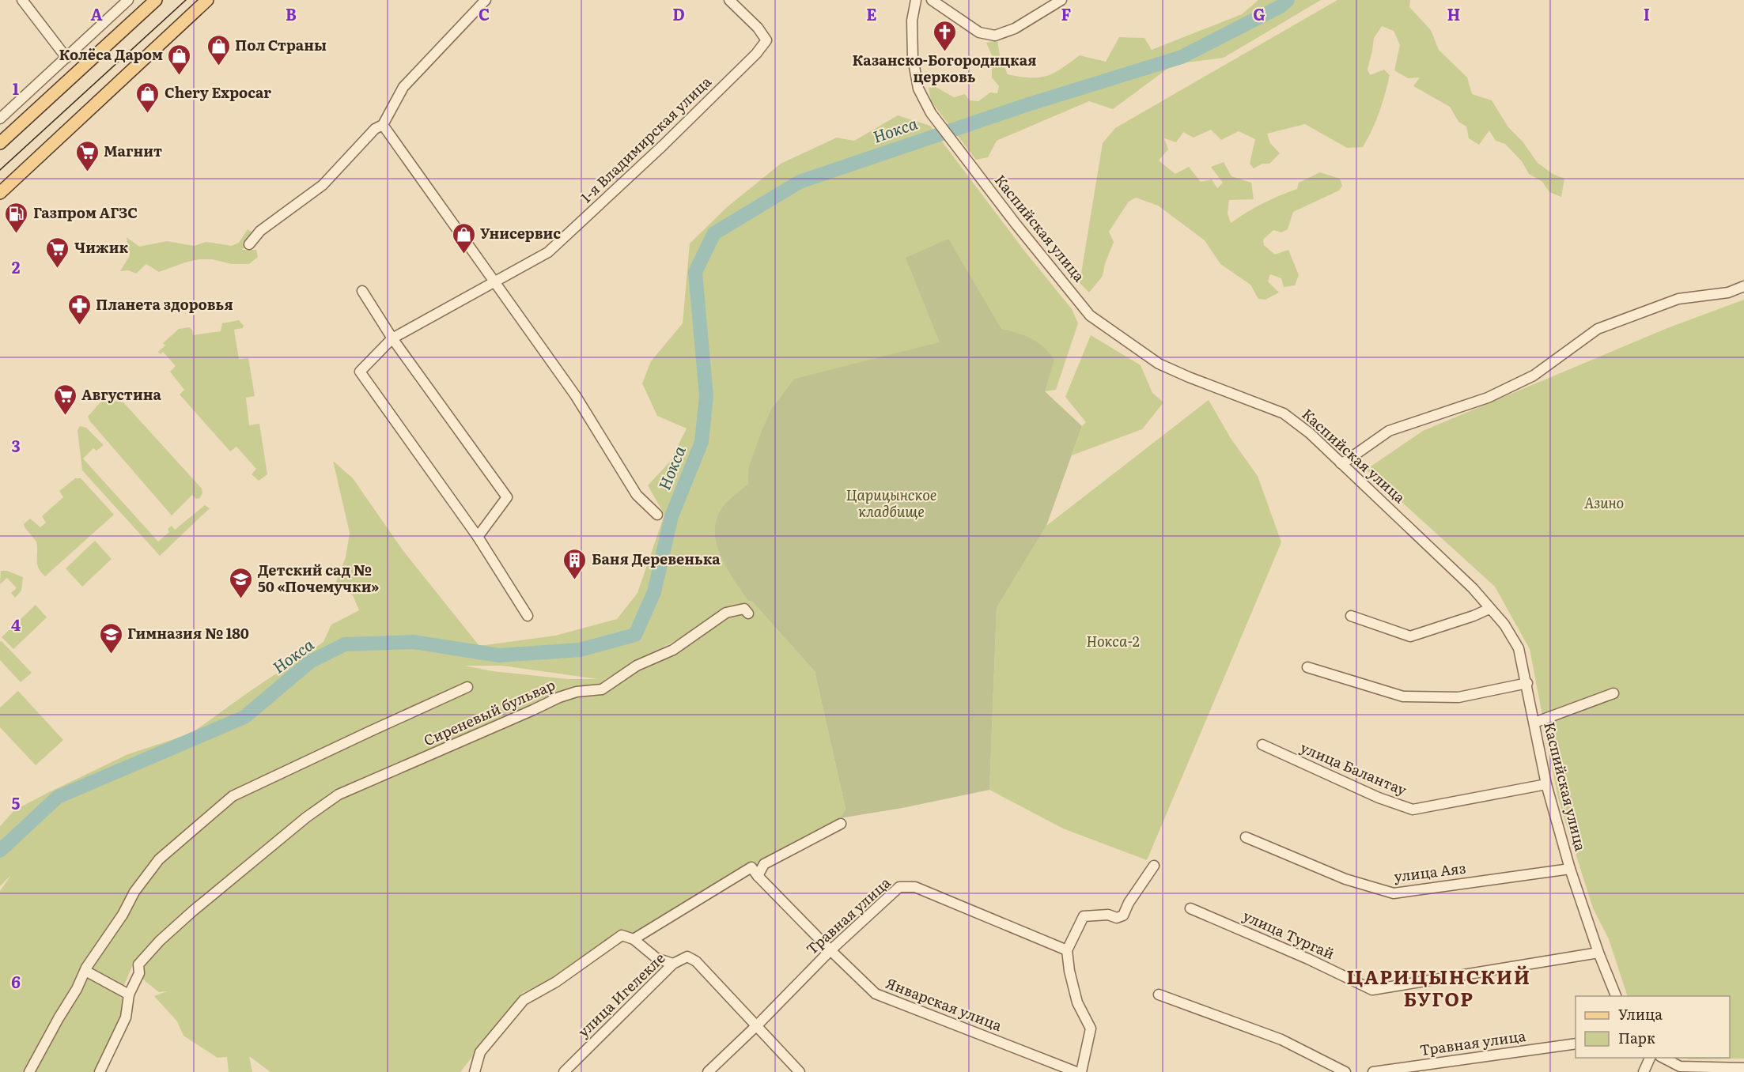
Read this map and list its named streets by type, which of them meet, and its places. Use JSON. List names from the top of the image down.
{
  "streets": {
    "street": [
      "1-я Владимирская улица",
      "Каспийская улица",
      "Сиреневый бульвар",
      "улица Балантау",
      "улица Аяз",
      "Травная улица",
      "улица Тургай",
      "улица Игелекле",
      "Январская улица"
    ]
  },
  "crossings": [
    ["Каспийская улица", "улица Балантау"],
    ["Каспийская улица", "улица Аяз"],
    ["Каспийская улица", "улица Тургай"],
    ["Травная улица", "улица Игелекле"],
    ["Травная улица", "Январская улица"]
  ],
  "districts": ["ЦАРИЦЫНСКИЙ БУГОР"],
  "water": ["Нокса"],
  "parks": ["Царицынское кладбище", "Азино", "Нокса-2"],
  "places": {
    "church": ["Казанско-Богородицкая церковь"],
    "shop": [
      "Пол Страны",
      "Колёса Даром",
      "Chery Expocar",
      "Унисервис"
    ],
    "supermarket": ["Магнит", "Чижик", "Августина"],
    "fuel station": ["Газпром АГЗС"],
    "pharmacy": ["Планета здоровья"],
    "building": ["Баня Деревенька"],
    "school or university": ["Детский сад № 50 «Почемучки»", "Гимназия № 180"]
  },
  "legend": ["Улица", "Парк"],
  "grid": {
    "columns": [
      "A",
      "B",
      "C",
      "D",
      "E",
      "F",
      "G",
      "H",
      "I"
    ],
    "rows": [
      "1",
      "2",
      "3",
      "4",
      "5",
      "6"
    ]
  }
}
